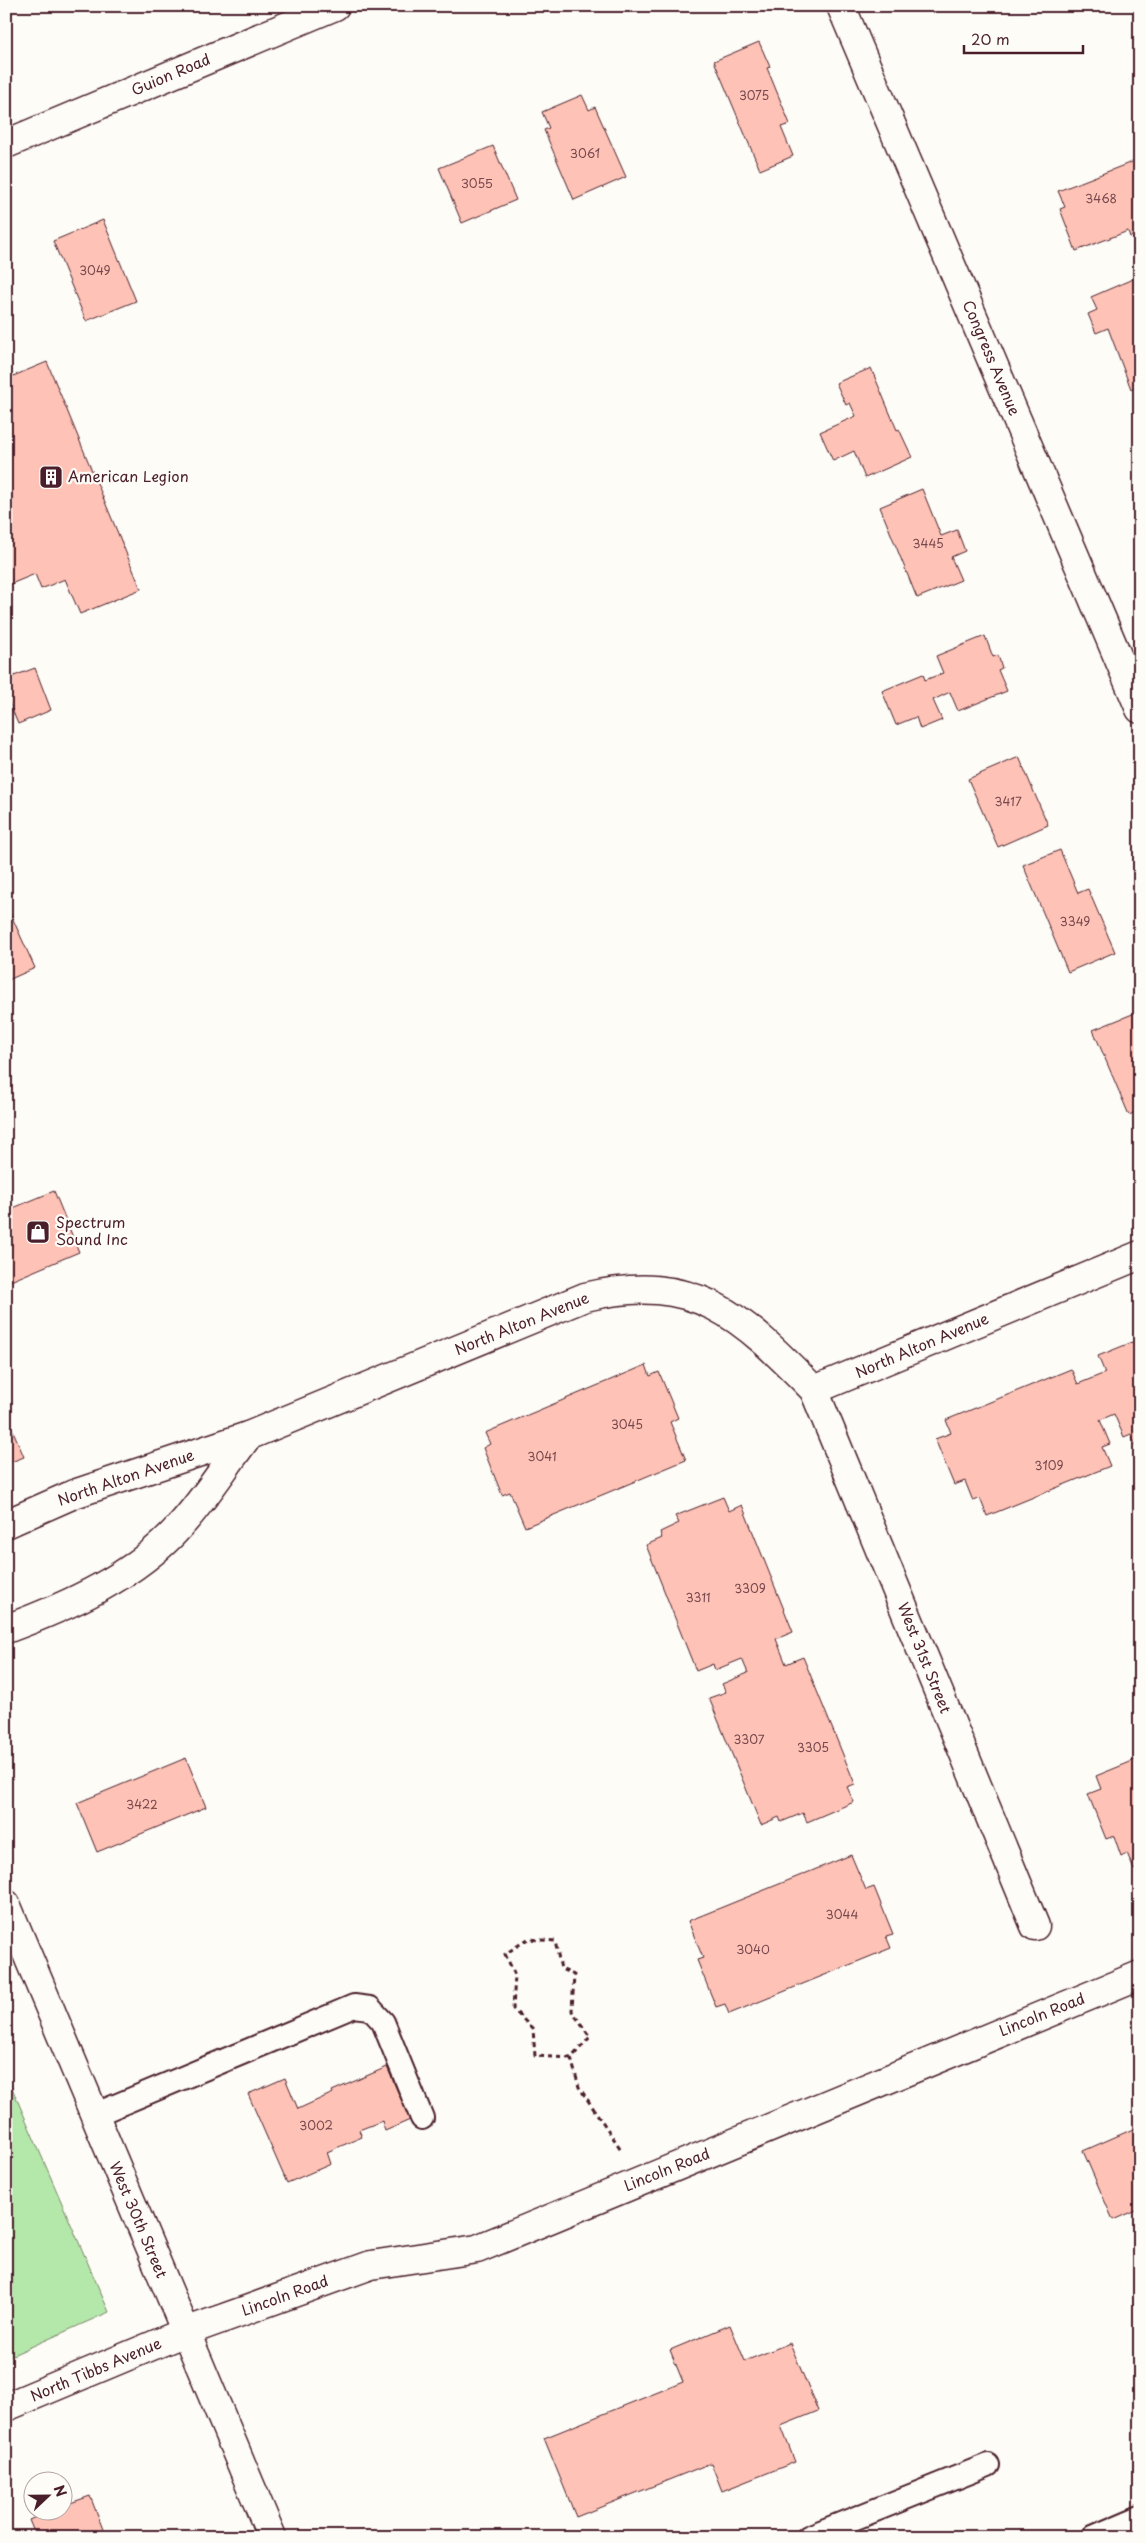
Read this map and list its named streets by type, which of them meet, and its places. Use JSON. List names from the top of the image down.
{
  "streets": {
    "street": [
      "Guion Road",
      "Congress Avenue",
      "North Alton Avenue",
      "West 31st Street",
      "Lincoln Road",
      "West 30th Street",
      "North Tibbs Avenue"
    ]
  },
  "crossings": [
    ["North Alton Avenue", "West 31st Street"],
    ["Lincoln Road", "West 30th Street"],
    ["Lincoln Road", "North Tibbs Avenue"],
    ["West 30th Street", "North Tibbs Avenue"]
  ],
  "places": {
    "building": ["American Legion"],
    "shop": ["Spectrum Sound Inc"]
  },
  "house_numbers": [
    "3075",
    "3061",
    "3055",
    "3468",
    "3049",
    "3445",
    "3417",
    "3349",
    "3045",
    "3041",
    "3109",
    "3309",
    "3311",
    "3307",
    "3305",
    "3422",
    "3044",
    "3040",
    "3002"
  ],
  "scale_bar": "20 m",
  "north": "right"
}
